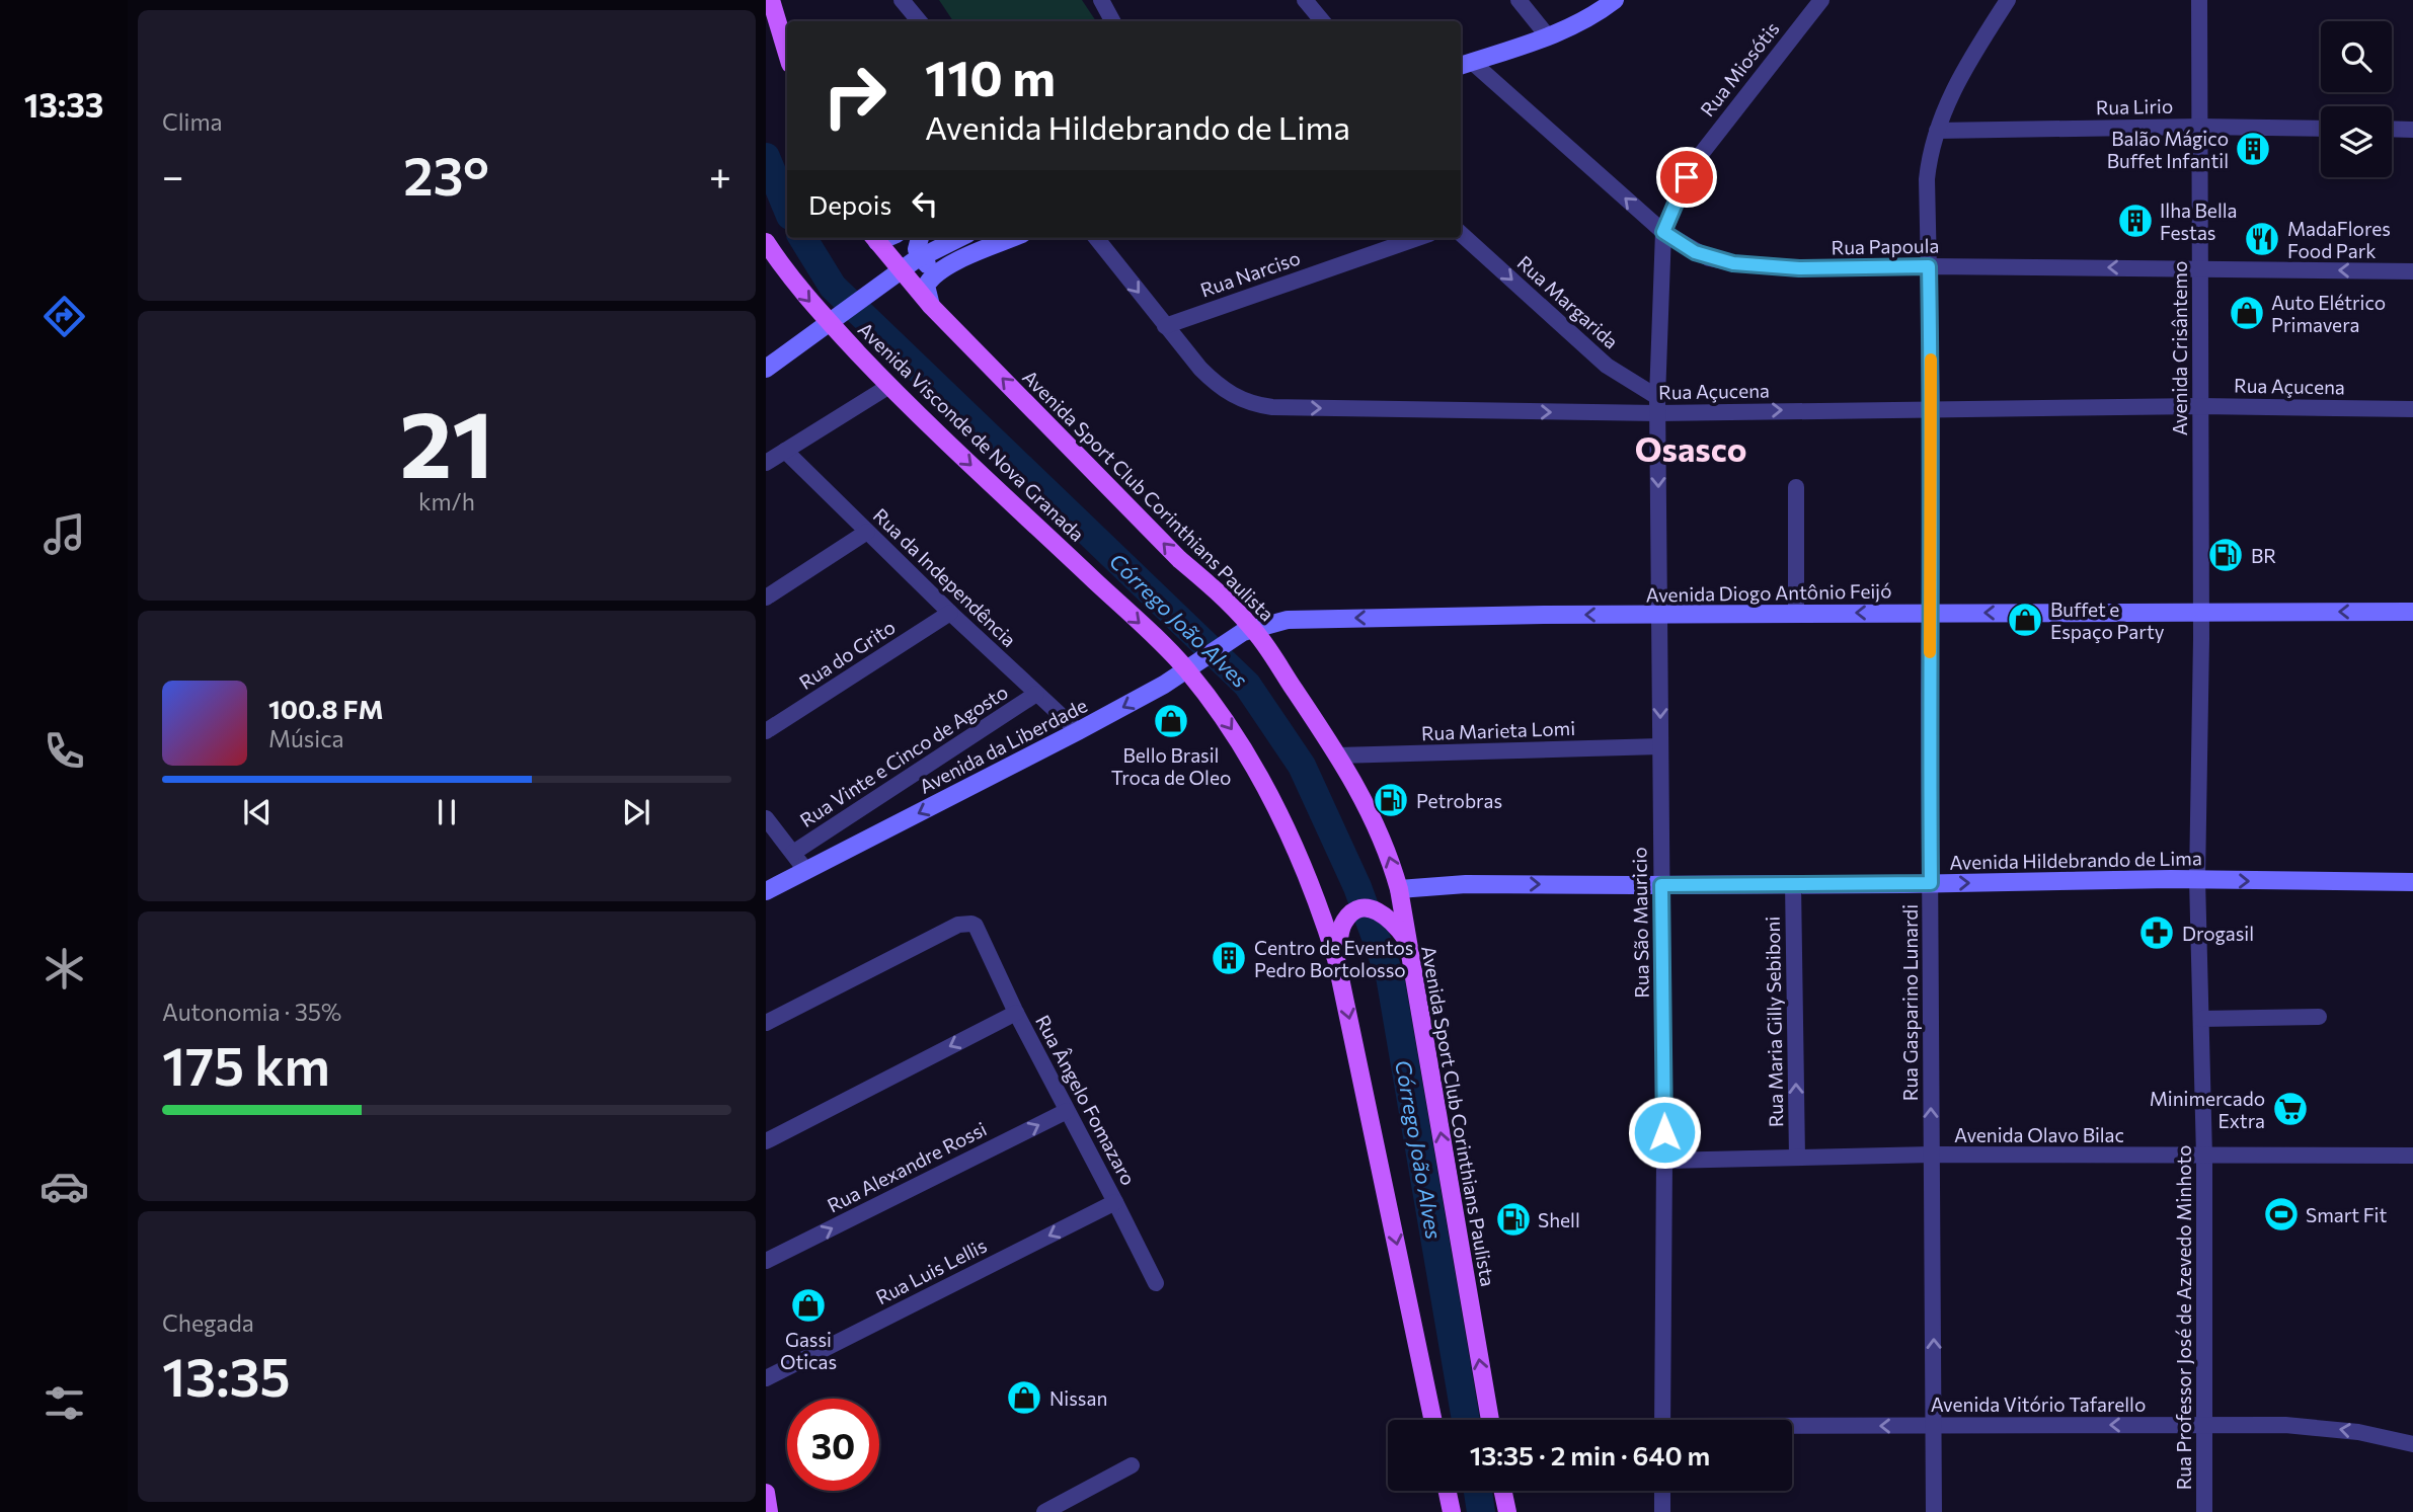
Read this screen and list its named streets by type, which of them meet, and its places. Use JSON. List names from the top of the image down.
{
  "streets": {
    "main road": [
      "Avenida Visconde de Nova Granada",
      "Avenida Sport Club Corinthians Paulista",
      "Avenida Diogo Antônio Feijó",
      "Avenida da Liberdade",
      "Avenida Hildebrando de Lima"
    ],
    "street": [
      "Rua Miosótis",
      "Rua Lirio",
      "Rua Papoula",
      "Rua Narciso",
      "Rua Margarida",
      "Avenida Crisântemo",
      "Rua Açucena",
      "Rua da Independência",
      "Rua do Grito",
      "Rua Marieta Lomi",
      "Rua Vinte e Cinco de Agosto",
      "Rua São Mauricio",
      "Rua Gasparino Lunardi",
      "Rua Maria Gilly Sebiboni",
      "Rua Ângelo Fomazaro",
      "Avenida Olavo Bilac",
      "Rua Alexandre Rossi",
      "Rua Luis Lellis",
      "Rua Professor José de Azevedo Minhoto",
      "Avenida Vitório Tafarello"
    ]
  },
  "crossings": [
    ["Rua Miosótis", "Rua Papoula"],
    ["Rua Miosótis", "Rua Margarida"],
    ["Rua Miosótis", "Rua Açucena"],
    ["Rua Miosótis", "Rua São Mauricio"],
    ["Rua Lirio", "Avenida Crisântemo"],
    ["Rua Lirio", "Rua Gasparino Lunardi"],
    ["Rua Papoula", "Avenida Crisântemo"],
    ["Rua Papoula", "Rua Gasparino Lunardi"],
    ["Rua Narciso", "Rua Açucena"],
    ["Rua Margarida", "Rua Açucena"],
    ["Rua Margarida", "Rua São Mauricio"],
    ["Avenida Crisântemo", "Rua Açucena"],
    ["Avenida Crisântemo", "Avenida Diogo Antônio Feijó"],
    ["Avenida Crisântemo", "Rua Professor José de Azevedo Minhoto"],
    ["Rua Açucena", "Rua São Mauricio"],
    ["Rua Açucena", "Rua Gasparino Lunardi"],
    ["Avenida Visconde de Nova Granada", "Avenida da Liberdade"],
    ["Avenida Sport Club Corinthians Paulista", "Avenida Diogo Antônio Feijó"],
    ["Avenida Sport Club Corinthians Paulista", "Rua Marieta Lomi"],
    ["Avenida Sport Club Corinthians Paulista", "Avenida da Liberdade"],
    ["Avenida Sport Club Corinthians Paulista", "Avenida Hildebrando de Lima"],
    ["Rua da Independência", "Rua do Grito"],
    ["Rua da Independência", "Avenida da Liberdade"],
    ["Rua da Independência", "Rua Vinte e Cinco de Agosto"],
    ["Avenida Diogo Antônio Feijó", "Avenida da Liberdade"],
    ["Avenida Diogo Antônio Feijó", "Rua São Mauricio"],
    ["Avenida Diogo Antônio Feijó", "Rua Gasparino Lunardi"],
    ["Avenida Diogo Antônio Feijó", "Rua Professor José de Azevedo Minhoto"],
    ["Rua Marieta Lomi", "Rua São Mauricio"],
    ["Avenida Hildebrando de Lima", "Rua São Mauricio"],
    ["Avenida Hildebrando de Lima", "Rua Gasparino Lunardi"],
    ["Avenida Hildebrando de Lima", "Rua Maria Gilly Sebiboni"],
    ["Avenida Hildebrando de Lima", "Rua Professor José de Azevedo Minhoto"],
    ["Rua São Mauricio", "Avenida Olavo Bilac"],
    ["Rua Gasparino Lunardi", "Avenida Olavo Bilac"],
    ["Rua Gasparino Lunardi", "Avenida Vitório Tafarello"],
    ["Rua Maria Gilly Sebiboni", "Avenida Olavo Bilac"],
    ["Rua Ângelo Fomazaro", "Rua Alexandre Rossi"],
    ["Rua Ângelo Fomazaro", "Rua Luis Lellis"],
    ["Avenida Olavo Bilac", "Rua Professor José de Azevedo Minhoto"],
    ["Rua Professor José de Azevedo Minhoto", "Avenida Vitório Tafarello"]
  ],
  "one_way": [
    "Rua Papoula",
    "Rua Margarida",
    "Rua Açucena",
    "Avenida Visconde de Nova Granada",
    "Avenida Sport Club Corinthians Paulista",
    "Avenida Diogo Antônio Feijó",
    "Avenida da Liberdade",
    "Avenida Hildebrando de Lima",
    "Rua Gasparino Lunardi",
    "Rua Maria Gilly Sebiboni",
    "Rua Luis Lellis",
    "Avenida Vitório Tafarello"
  ],
  "districts": ["Osasco"],
  "water": ["Córrego João Alves"],
  "places": {
    "building": ["Balão Mágico Buffet Infantil", "Ilha Bella Festas", "Centro de Eventos Pedro Bortolosso"],
    "restaurant": ["MadaFlores Food Park"],
    "shop": [
      "Auto Elétrico Primavera",
      "Buffet e Espaço Party",
      "Bello Brasil Troca de Oleo",
      "Gassi Oticas",
      "Nissan"
    ],
    "fuel station": ["BR", "Petrobras", "Shell"],
    "pharmacy": ["Drogasil"],
    "supermarket": ["Minimercado Extra"],
    "sports": ["Smart Fit"]
  },
  "page": {
    "tabs": "13:33",
    "tile": [
      "Clima",
      ["21", "km/h"],
      ["Autonomia · 35%", "175 km"],
      ["Chegada", "13:35"]
    ],
    "turn": ["110 m", "Avenida Hildebrando de Lima"],
    "heat": ["−", "23°", "+"],
    "then": "Depois",
    "song": ["100.8 FM", "Música"],
    "limit": "30",
    "trip": "13:35 · 2 min · 640 m"
  }
}
